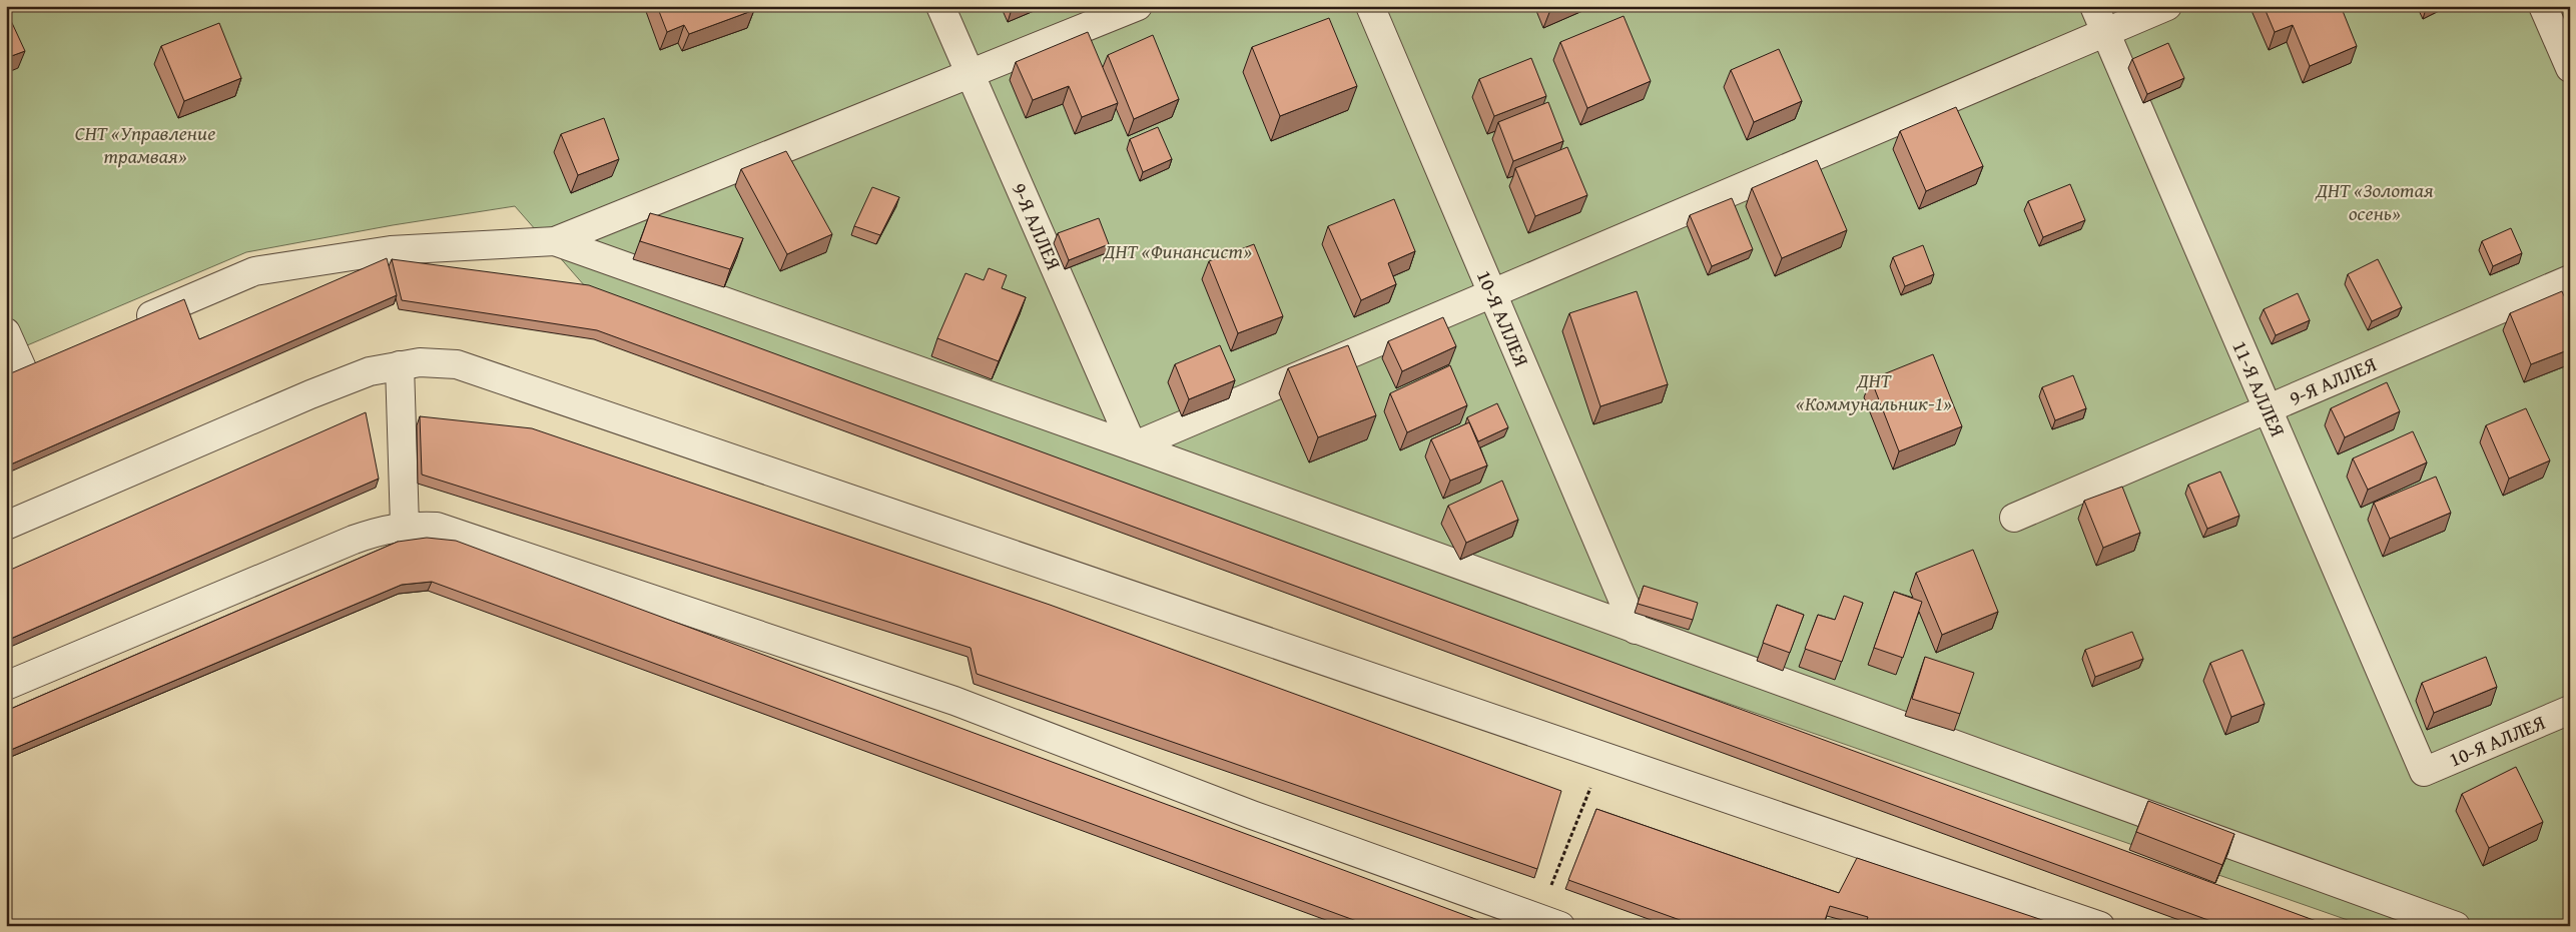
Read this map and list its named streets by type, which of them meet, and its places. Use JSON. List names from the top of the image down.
{
  "streets": {
    "street": ["9-Я АЛЛЕЯ", "10-Я АЛЛЕЯ", "11-Я АЛЛЕЯ"]
  },
  "crossings": [
    ["9-Я АЛЛЕЯ", "11-Я АЛЛЕЯ"],
    ["10-Я АЛЛЕЯ", "11-Я АЛЛЕЯ"]
  ],
  "parks": [
    "СНТ «Управление трамвая»",
    "ДНТ «Золотая осень»",
    "ДНТ «Финансист»",
    "ДНТ «Коммунальник-1»"
  ]
}
